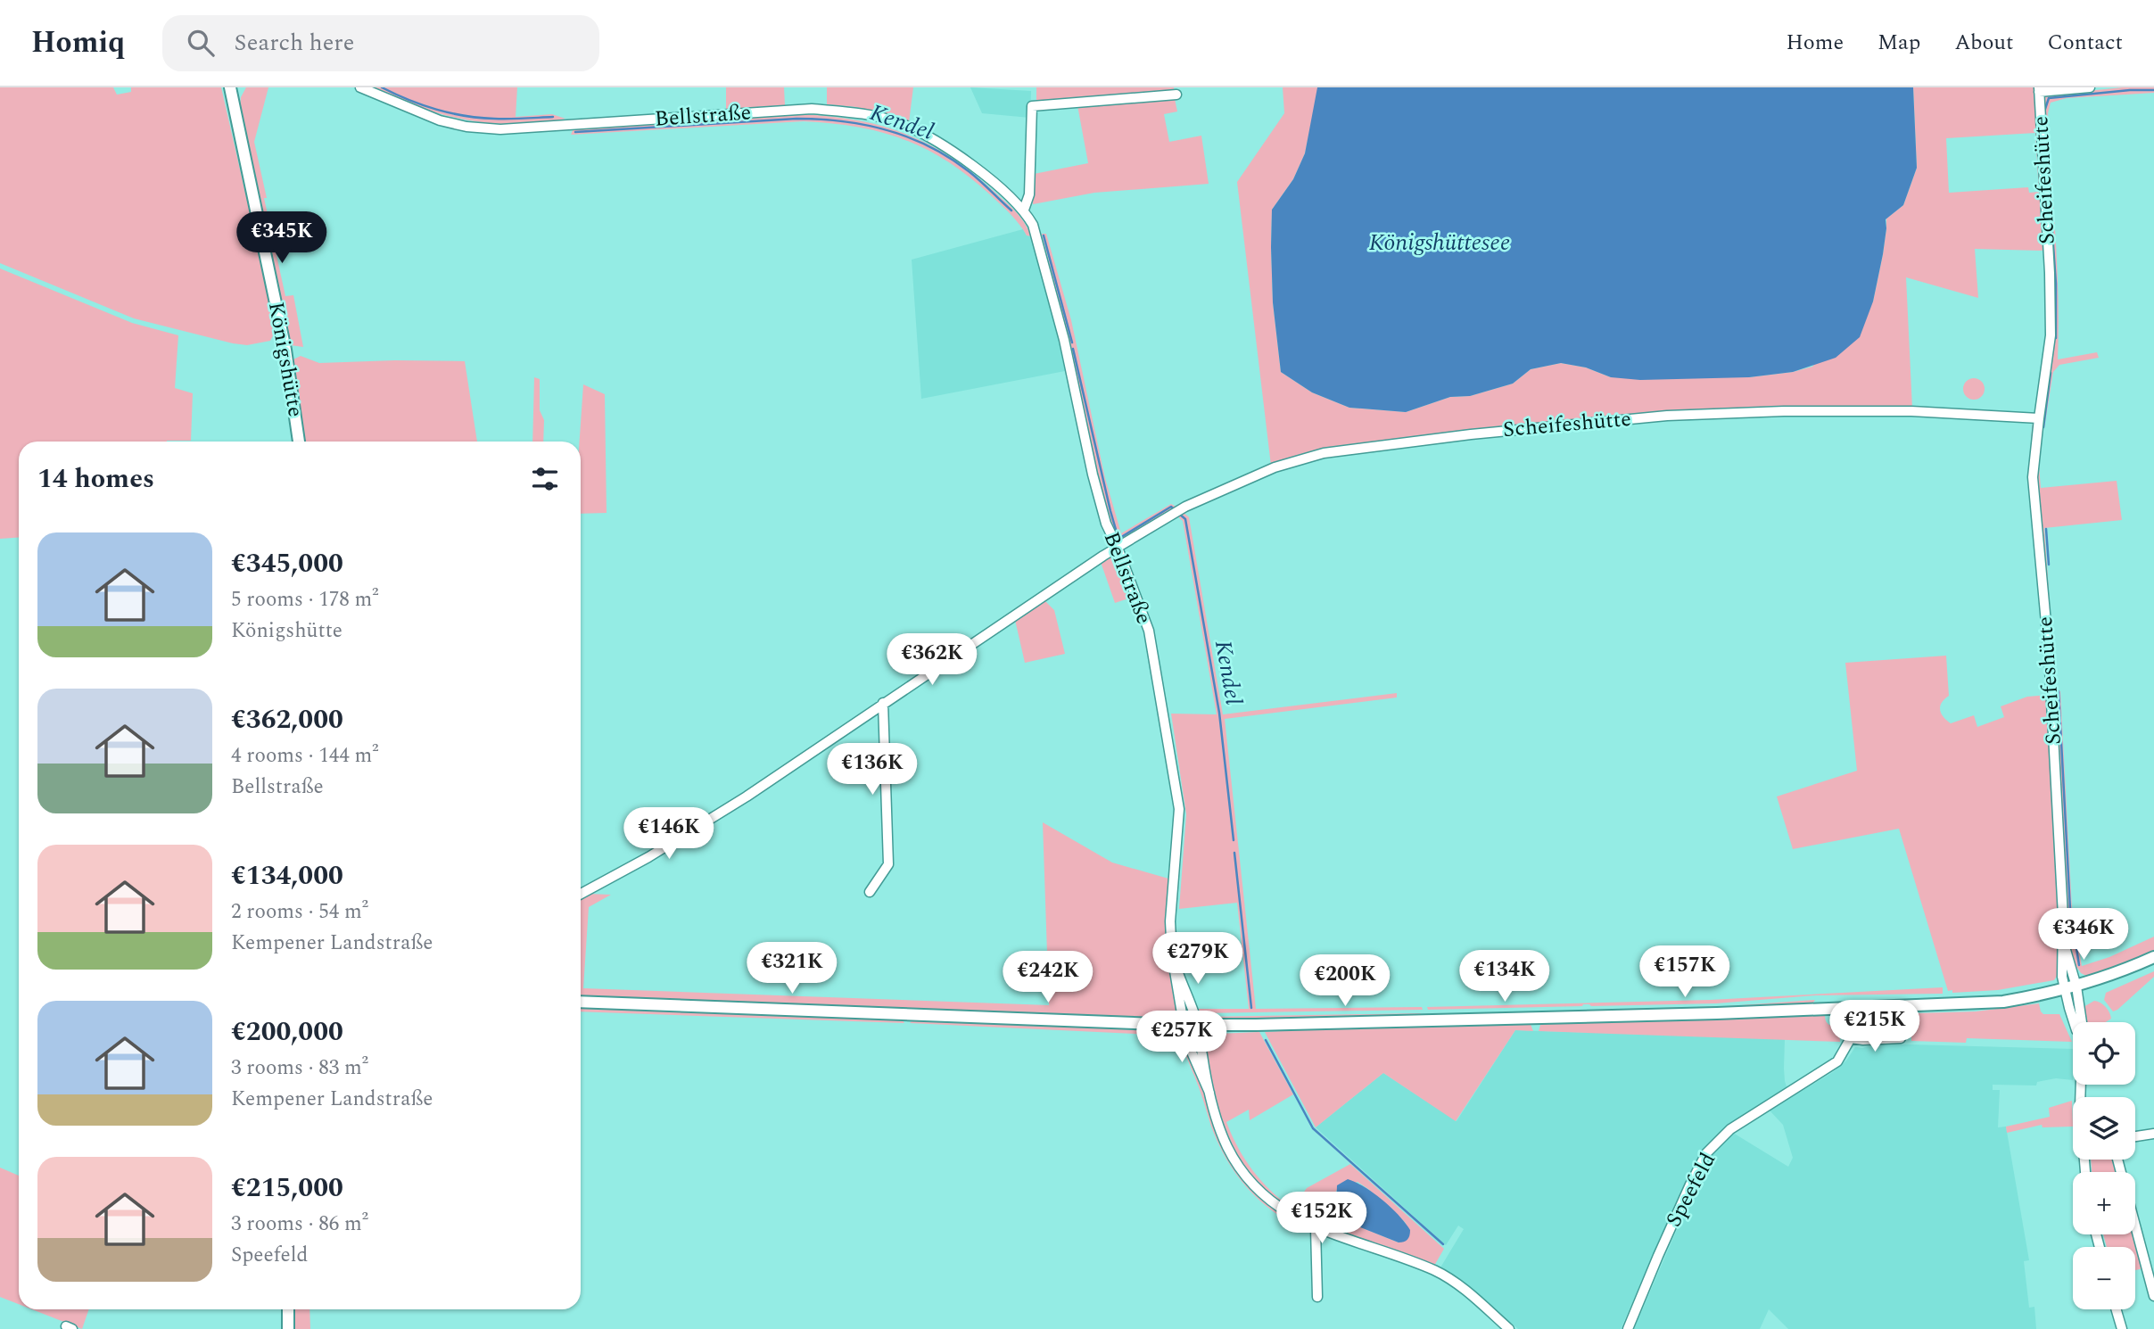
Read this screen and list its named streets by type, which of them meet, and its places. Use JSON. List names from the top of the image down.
{
  "streets": {
    "street": [
      "Bellstraße",
      "Scheifeshütte",
      "Königshütte",
      "Speefeld"
    ]
  },
  "crossings": [
    ["Bellstraße", "Scheifeshütte"]
  ],
  "water": ["Kendel", "Königshüttesee"],
  "page": {
    "header": "Homiq",
    "search": "Search here",
    "nav": [
      "Home",
      "Map",
      "About",
      "Contact"
    ],
    "price": [
      "€345K",
      "€362K",
      "€136K",
      "€146K",
      "€346K",
      "€279K",
      "€321K",
      "€157K",
      "€134K",
      "€242K",
      "€200K",
      "€215K",
      "€257K",
      "€152K"
    ],
    "heading": "14 homes",
    "list": [
      {
        "name": "€345,000",
        "note": "5 rooms · 178 m² · Königshütte"
      },
      {
        "name": "€362,000",
        "note": "4 rooms · 144 m² · Bellstraße"
      },
      {
        "name": "€134,000",
        "note": "2 rooms · 54 m² · Kempener Landstraße"
      },
      {
        "name": "€200,000",
        "note": "3 rooms · 83 m² · Kempener Landstraße"
      },
      {
        "name": "€215,000",
        "note": "3 rooms · 86 m² · Speefeld"
      }
    ],
    "map_buttons": ["+", "−"]
  }
}
